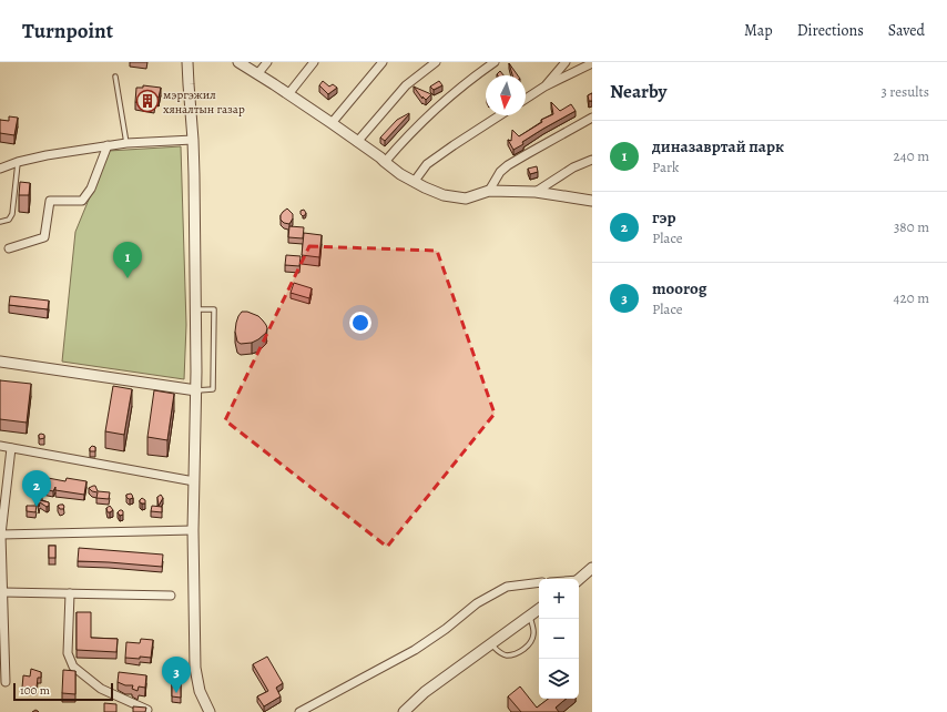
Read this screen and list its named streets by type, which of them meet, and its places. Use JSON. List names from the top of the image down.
{
  "places": {
    "building": ["мэргэжил хяналтын газар"]
  },
  "scale_bar": "100 m",
  "north": "bottom",
  "page": {
    "header": "Turnpoint",
    "nav": ["Map", "Directions", "Saved"],
    "heading": ["Nearby", "3 results"],
    "list": [
      {
        "mark": "1",
        "name": "диназавртай парк",
        "note": "Park",
        "value": "240 m"
      },
      {
        "mark": "2",
        "name": "гэр",
        "note": "Place",
        "value": "380 m"
      },
      {
        "mark": "3",
        "name": "moorog",
        "note": "Place",
        "value": "420 m"
      }
    ],
    "pins": ["1", "2", "3"],
    "map_buttons": ["+", "−"],
    "scale": "100 m"
  }
}
